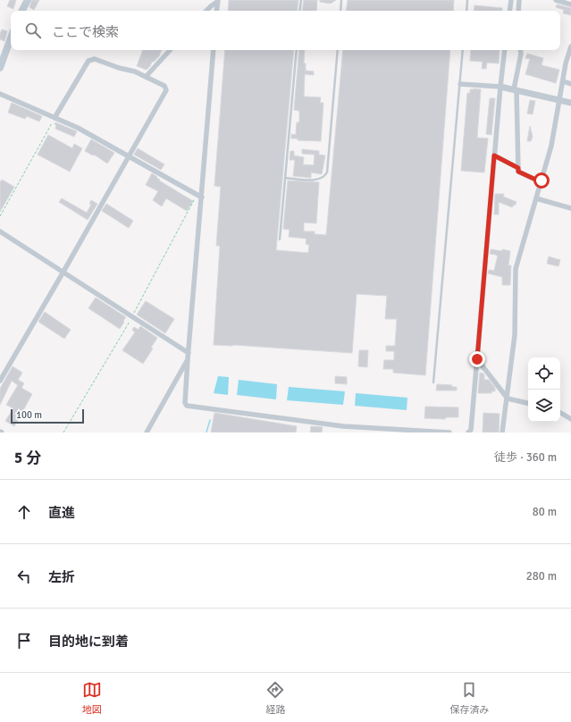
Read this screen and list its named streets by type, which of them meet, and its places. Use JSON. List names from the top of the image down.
{
  "scale_bar": "100 m",
  "page": {
    "search": "ここで検索",
    "scale": "100 m",
    "heading": ["5 分", "徒歩 · 360 m"],
    "list": [
      ["直進", "80 m"],
      ["左折", "280 m"],
      "目的地に到着"
    ],
    "nav": ["地図", "経路", "保存済み"]
  }
}
